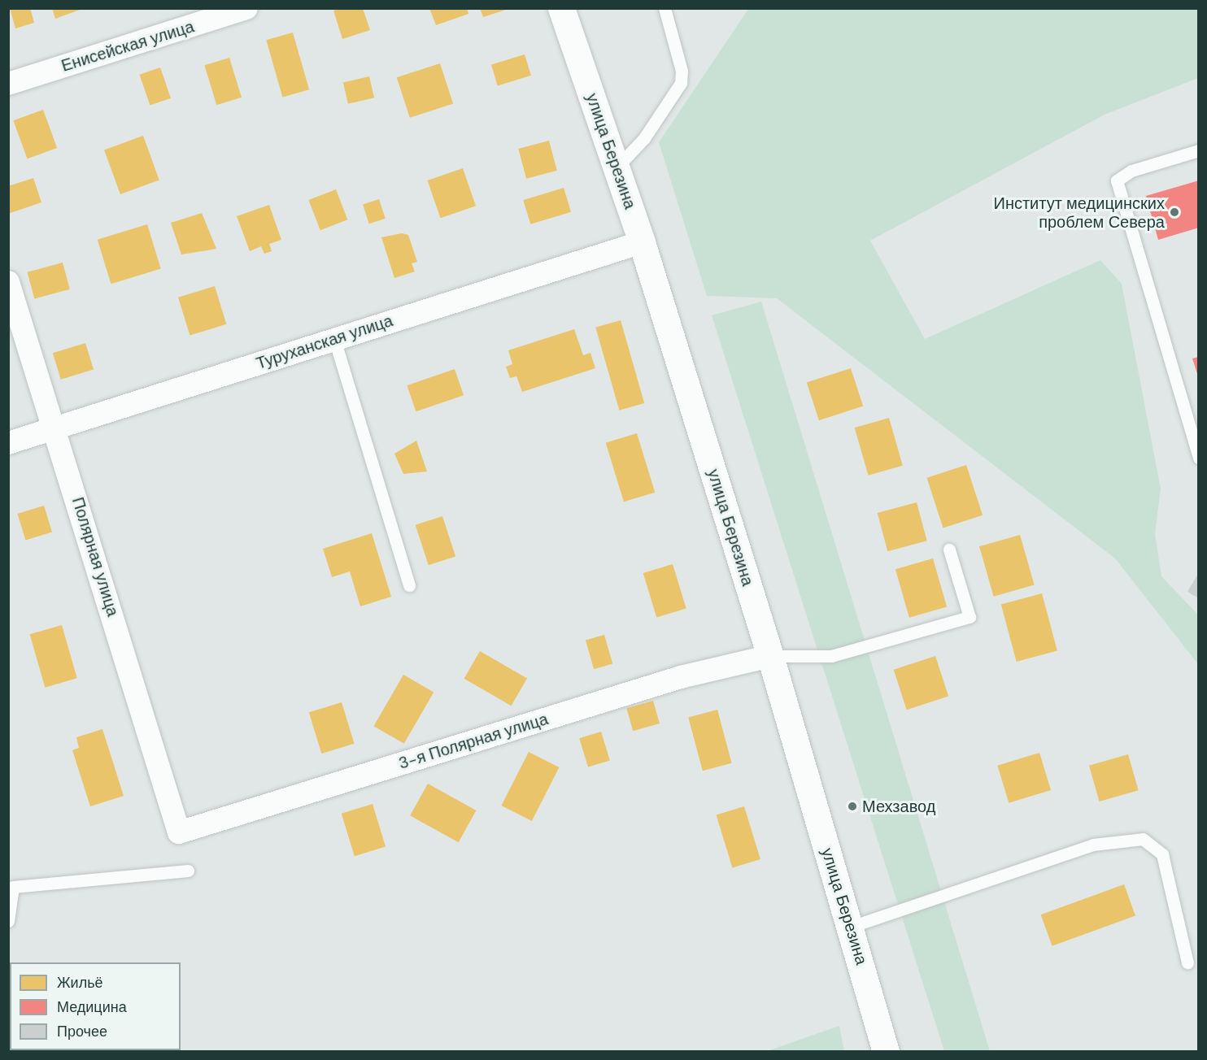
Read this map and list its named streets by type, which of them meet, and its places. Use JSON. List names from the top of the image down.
{
  "streets": {
    "street": [
      "Енисейская улица",
      "улица Березина",
      "Туруханская улица",
      "Полярная улица",
      "3-я Полярная улица"
    ]
  },
  "crossings": [
    ["улица Березина", "Туруханская улица"],
    ["улица Березина", "3-я Полярная улица"],
    ["Туруханская улица", "Полярная улица"],
    ["Полярная улица", "3-я Полярная улица"]
  ],
  "places": ["Институт медицинских проблем Севера", "Мехзавод"],
  "legend": ["Жильё", "Медицина", "Прочее"]
}
